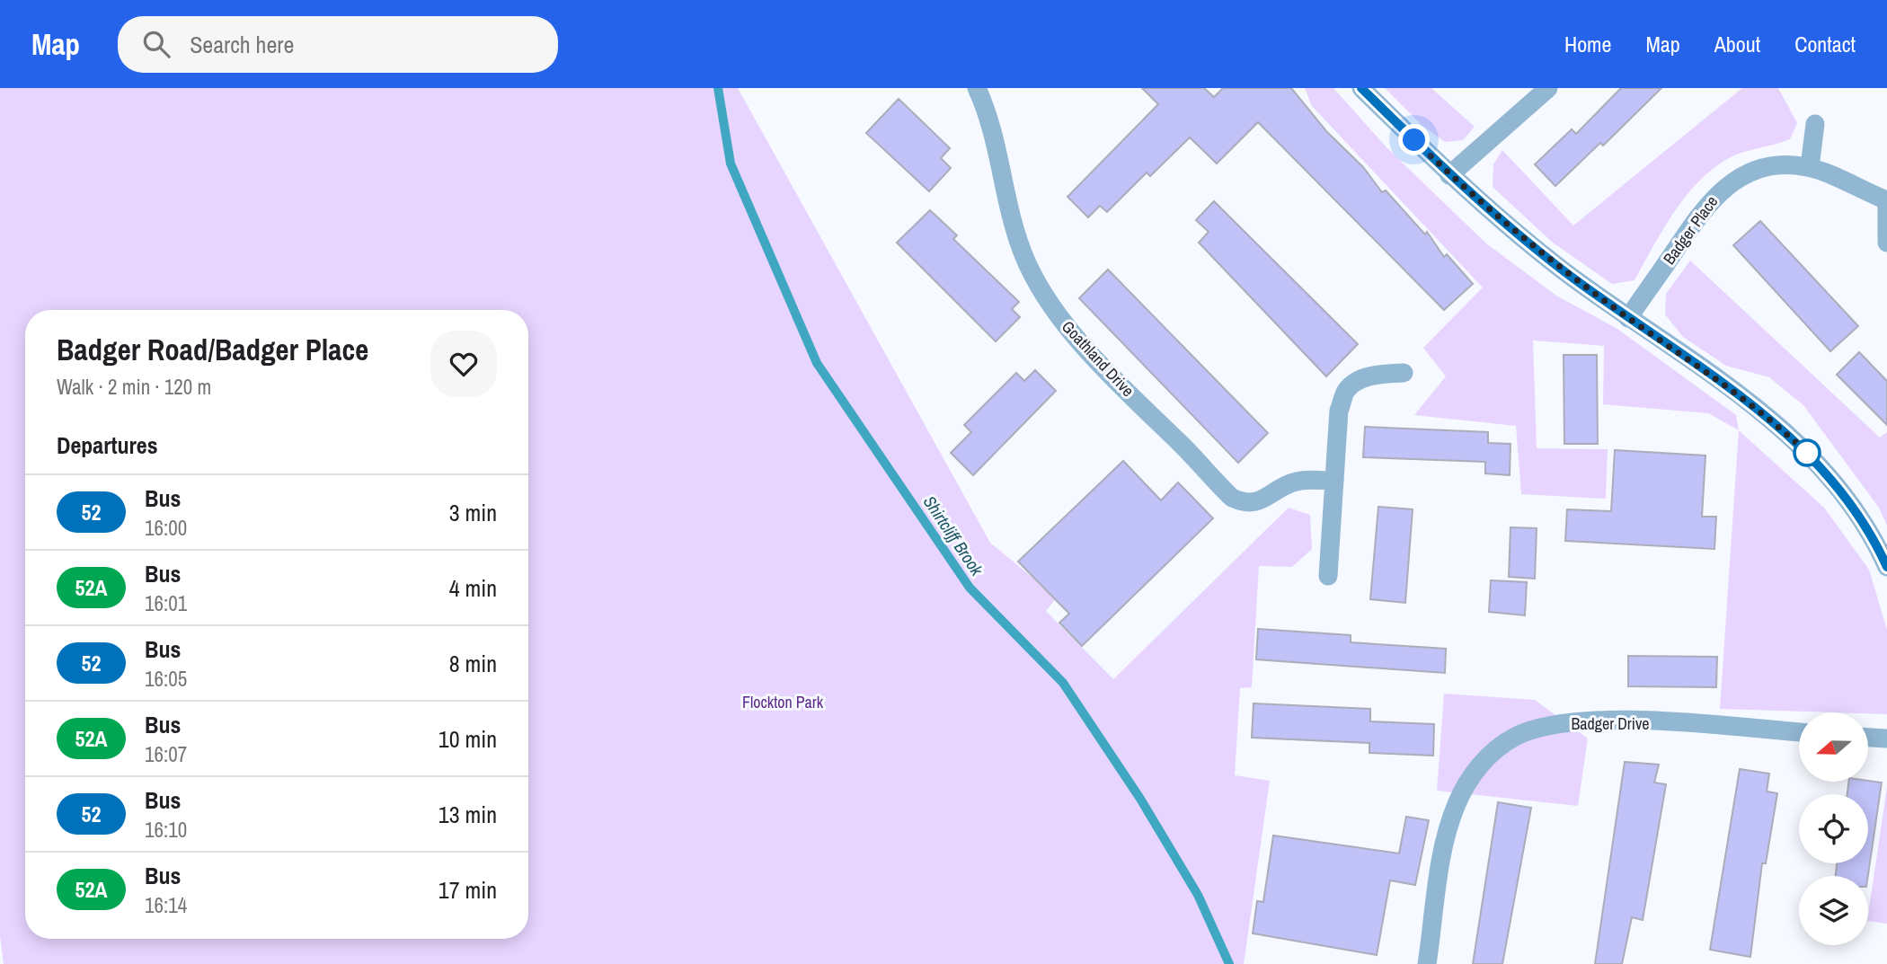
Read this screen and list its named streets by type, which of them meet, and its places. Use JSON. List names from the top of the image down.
{
  "streets": {
    "street": ["Badger Place", "Goathland Drive", "Badger Drive"]
  },
  "water": ["Shirtcliff Brook"],
  "parks": ["Flockton Park"],
  "lines": ["bus line 52"],
  "north": "left",
  "page": {
    "header": "Map",
    "search": "Search here",
    "nav": [
      "Home",
      "Map",
      "About",
      "Contact"
    ],
    "heading": [
      ["Badger Road/Badger Place", "Walk · 2 min · 120 m"],
      "Departures"
    ],
    "list": [
      {
        "mark": "52",
        "name": "Bus",
        "note": "16:00",
        "value": "3 min"
      },
      {
        "mark": "52A",
        "name": "Bus",
        "note": "16:01",
        "value": "4 min"
      },
      {
        "mark": "52",
        "name": "Bus",
        "note": "16:05",
        "value": "8 min"
      },
      {
        "mark": "52A",
        "name": "Bus",
        "note": "16:07",
        "value": "10 min"
      },
      {
        "mark": "52",
        "name": "Bus",
        "note": "16:10",
        "value": "13 min"
      },
      {
        "mark": "52A",
        "name": "Bus",
        "note": "16:14",
        "value": "17 min"
      }
    ]
  }
}
